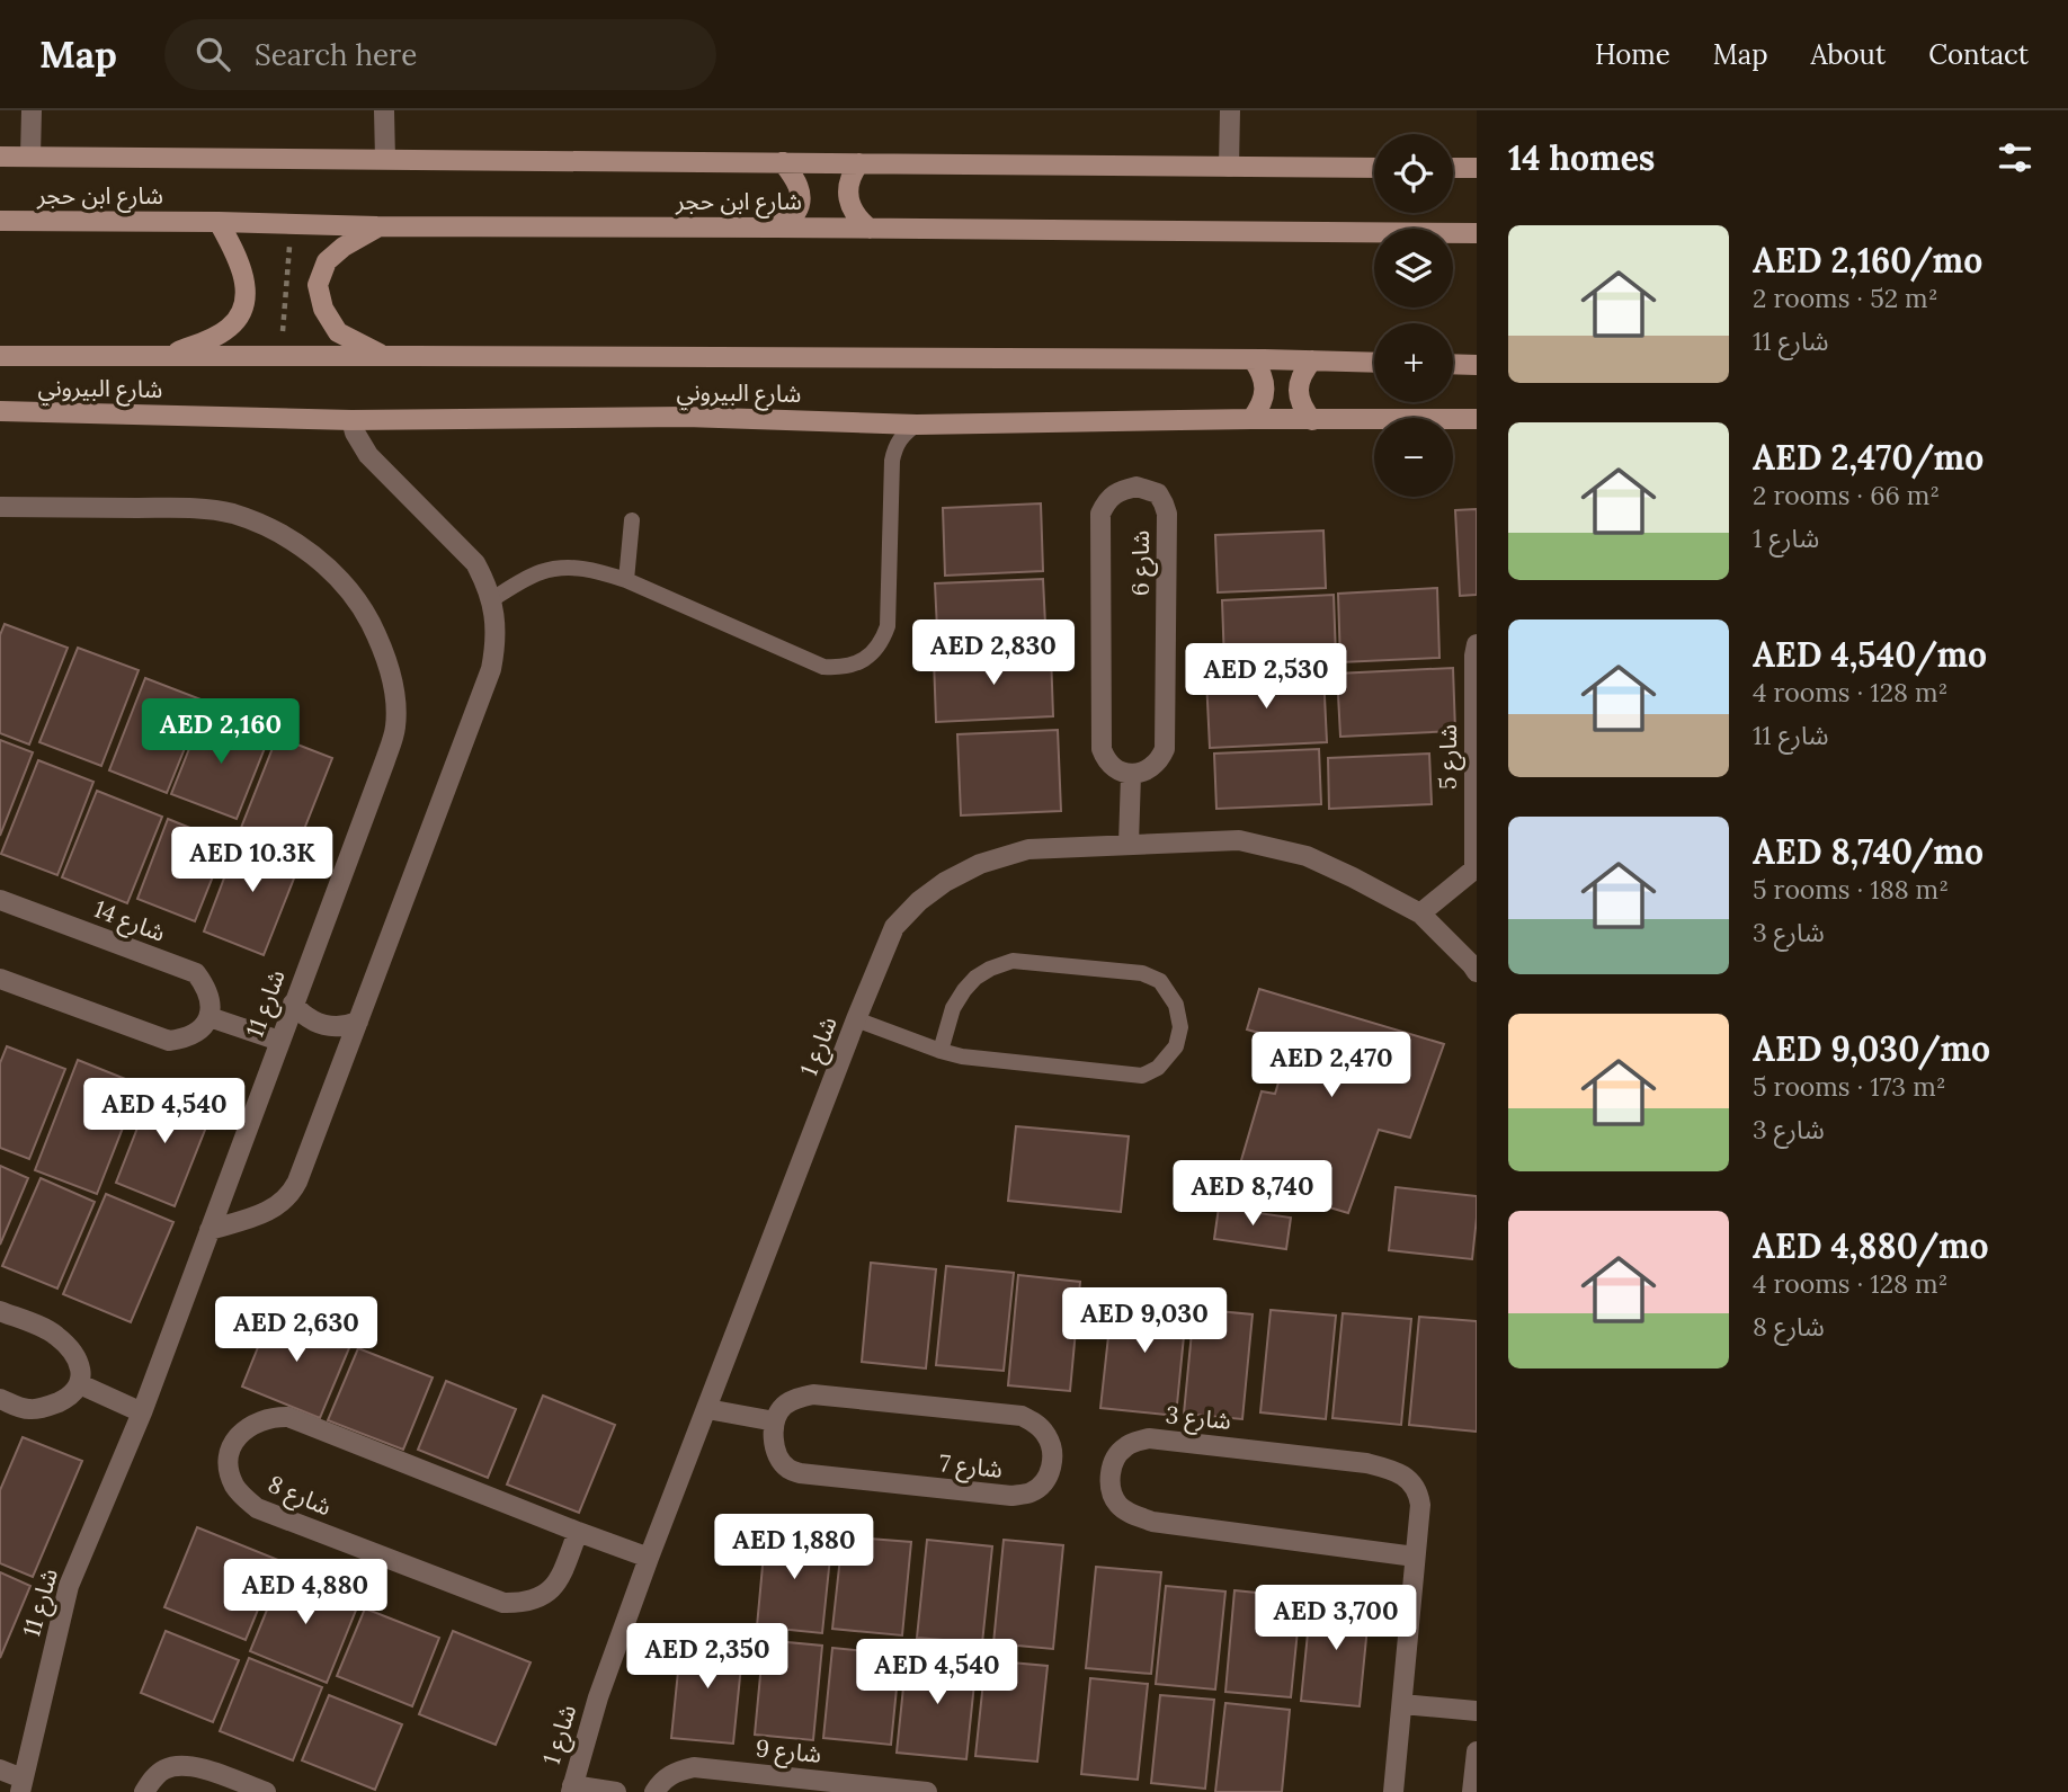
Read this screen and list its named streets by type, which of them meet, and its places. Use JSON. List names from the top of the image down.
{
  "streets": {
    "main road": ["شارع ابن حجر", "شارع البيروني"],
    "street": [
      "شارع 6",
      "شارع 5",
      "شارع 14",
      "شارع 11",
      "شارع 1",
      "شارع 3",
      "شارع 7",
      "شارع 8",
      "شارع 9"
    ]
  },
  "crossings": [
    ["شارع 5", "شارع 1"],
    ["شارع 1", "شارع 8"]
  ],
  "page": {
    "header": "Map",
    "search": "Search here",
    "nav": [
      "Home",
      "Map",
      "About",
      "Contact"
    ],
    "heading": "14 homes",
    "map_buttons": ["+", "−"],
    "list": [
      {
        "name": "AED 2,160/mo",
        "note": "2 rooms · 52 m² · شارع 11"
      },
      {
        "name": "AED 2,470/mo",
        "note": "2 rooms · 66 m² · شارع 1"
      },
      {
        "name": "AED 4,540/mo",
        "note": "4 rooms · 128 m² · شارع 11"
      },
      {
        "name": "AED 8,740/mo",
        "note": "5 rooms · 188 m² · شارع 3"
      },
      {
        "name": "AED 9,030/mo",
        "note": "5 rooms · 173 m² · شارع 3"
      },
      {
        "name": "AED 4,880/mo",
        "note": "4 rooms · 128 m² · شارع 8"
      }
    ],
    "price": [
      "AED 2,830",
      "AED 2,530",
      "AED 2,160",
      "AED 10.3K",
      "AED 2,470",
      "AED 4,540",
      "AED 8,740",
      "AED 9,030",
      "AED 2,630",
      "AED 1,880",
      "AED 4,880",
      "AED 3,700",
      "AED 2,350",
      "AED 4,540"
    ]
  }
}
